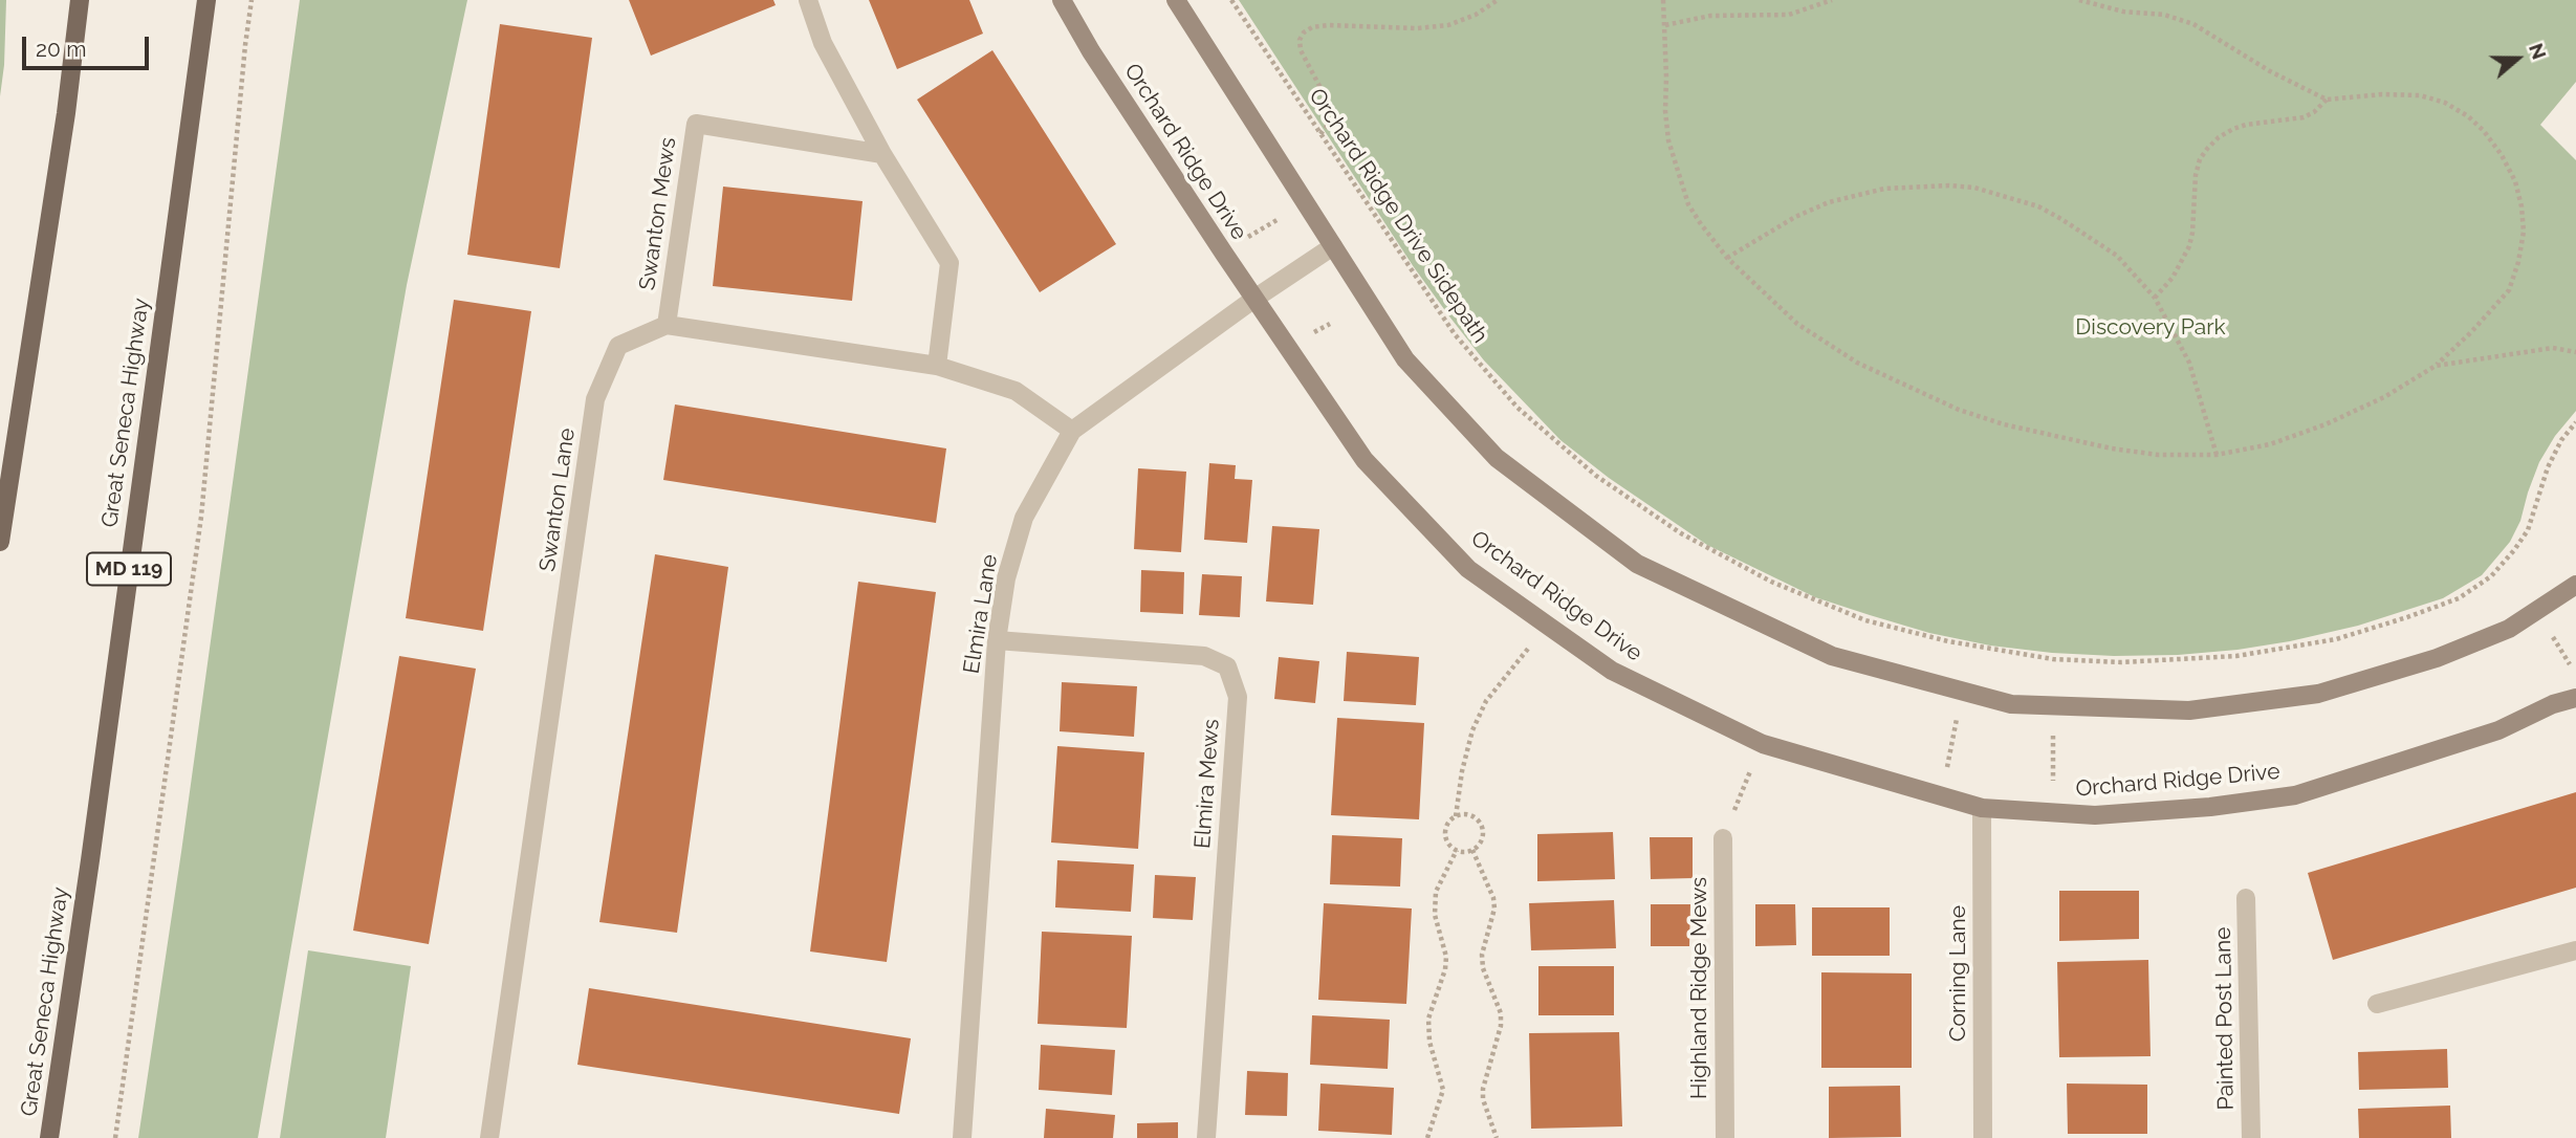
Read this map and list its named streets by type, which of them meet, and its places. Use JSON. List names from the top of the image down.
{
  "streets": {
    "main road": ["Great Seneca Highway", "MD 119"],
    "street": [
      "Orchard Ridge Drive",
      "Swanton Mews",
      "Swanton Lane",
      "Elmira Lane",
      "Elmira Mews",
      "Corning Lane",
      "Highland Ridge Mews",
      "Painted Post Lane"
    ],
    "path": ["Orchard Ridge Drive Sidepath"]
  },
  "crossings": [
    ["Orchard Ridge Drive", "Elmira Lane"],
    ["Orchard Ridge Drive", "Corning Lane"],
    ["Swanton Mews", "Swanton Lane"],
    ["Elmira Lane", "Elmira Mews"]
  ],
  "parks": ["Discovery Park"],
  "scale_bar": "20 m",
  "north": "right"
}
